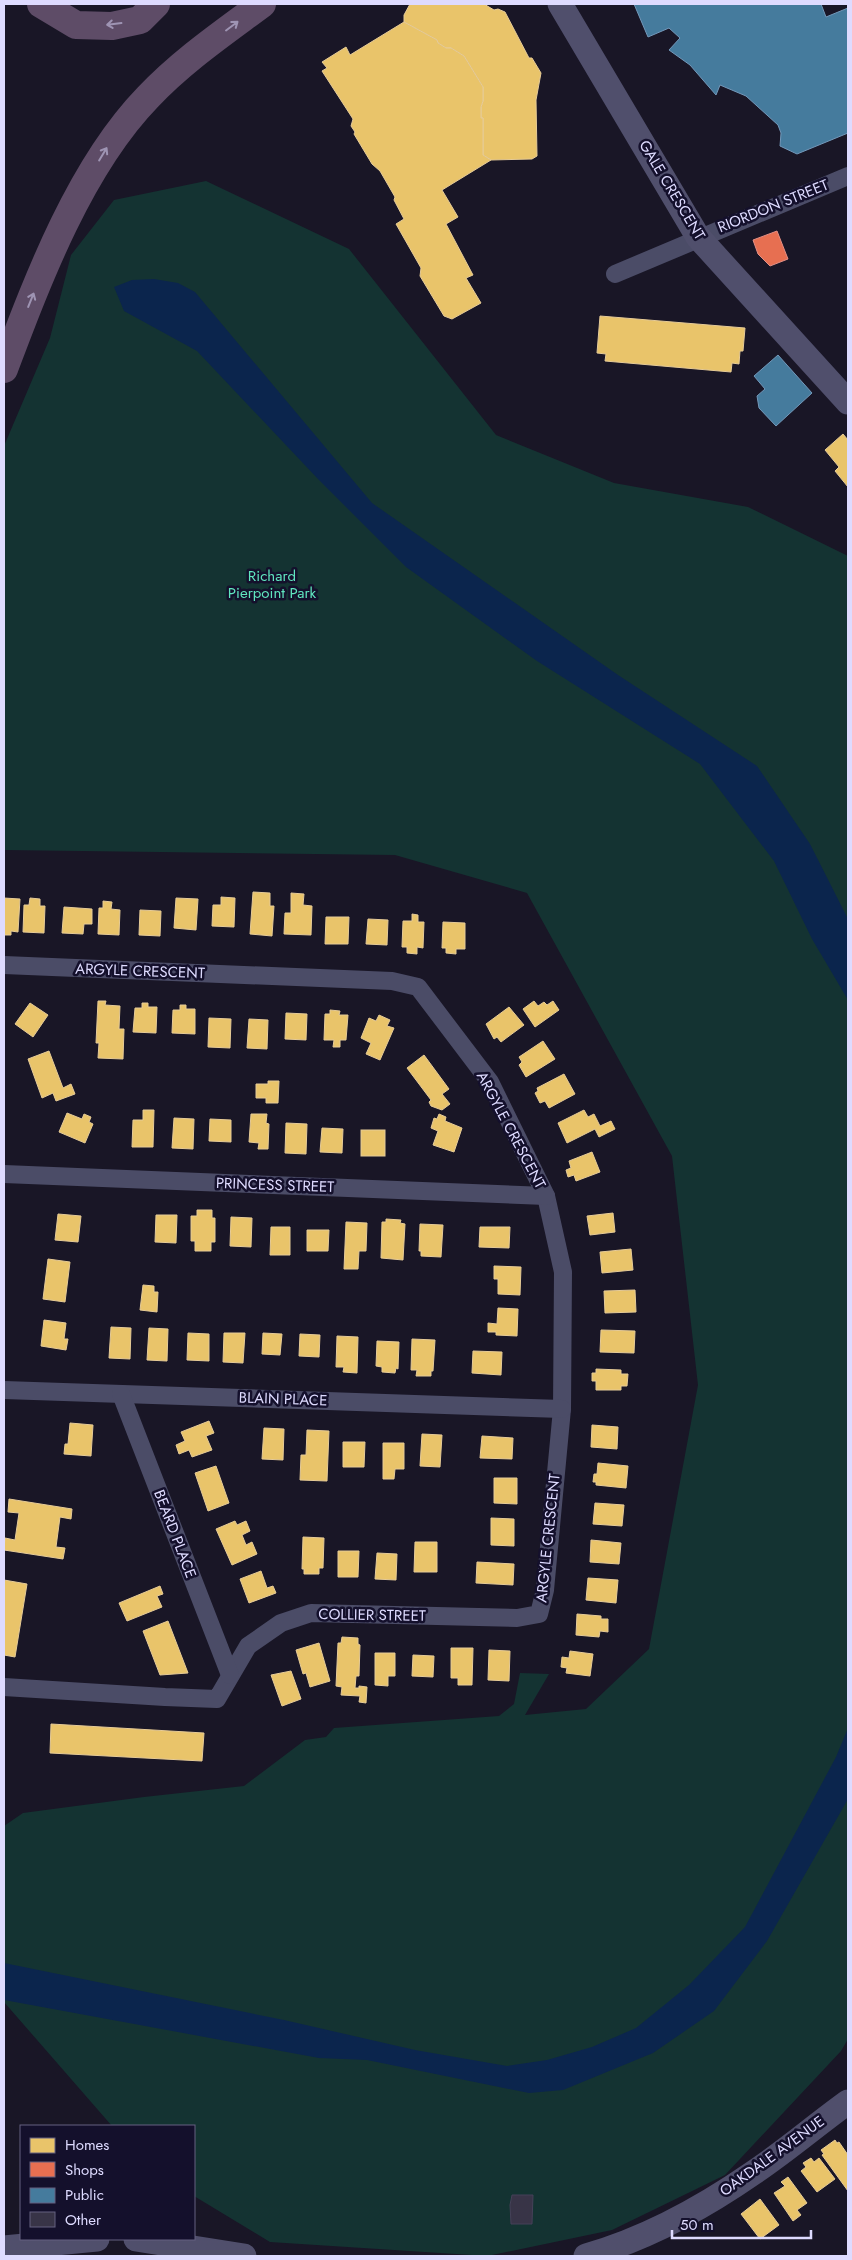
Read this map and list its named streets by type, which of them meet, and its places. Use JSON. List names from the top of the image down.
{
  "streets": {
    "street": [
      "GALE CRESCENT",
      "RIORDON STREET",
      "ARGYLE CRESCENT",
      "PRINCESS STREET",
      "BLAIN PLACE",
      "BEARD PLACE",
      "COLLIER STREET",
      "OAKDALE AVENUE"
    ]
  },
  "crossings": [
    ["GALE CRESCENT", "RIORDON STREET"],
    ["ARGYLE CRESCENT", "PRINCESS STREET"],
    ["ARGYLE CRESCENT", "BLAIN PLACE"],
    ["ARGYLE CRESCENT", "COLLIER STREET"],
    ["BLAIN PLACE", "BEARD PLACE"],
    ["BEARD PLACE", "COLLIER STREET"]
  ],
  "parks": ["Richard Pierpoint Park"],
  "legend": [
    "Homes",
    "Shops",
    "Public",
    "Other"
  ],
  "scale_bar": "50 m"
}
